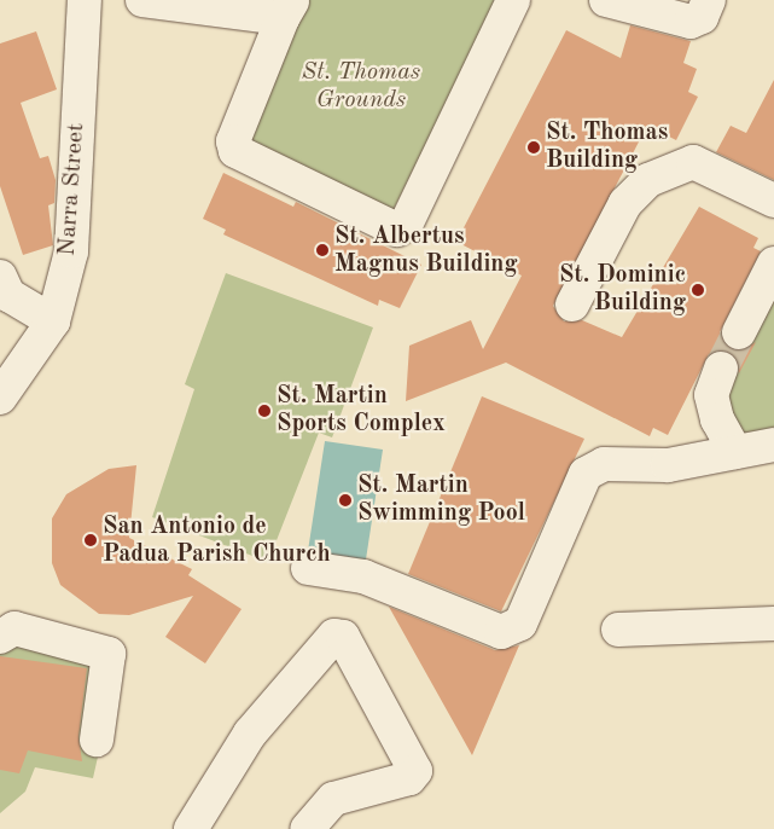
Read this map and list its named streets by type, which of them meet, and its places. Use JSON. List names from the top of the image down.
{
  "streets": {
    "street": ["Narra Street"]
  },
  "parks": ["St. Thomas Grounds"],
  "places": [
    "St. Thomas Building",
    "St. Albertus Magnus Building",
    "St. Dominic Building",
    "St. Martin Sports Complex",
    "St. Martin Swimming Pool",
    "San Antonio de Padua Parish Church"
  ]
}
